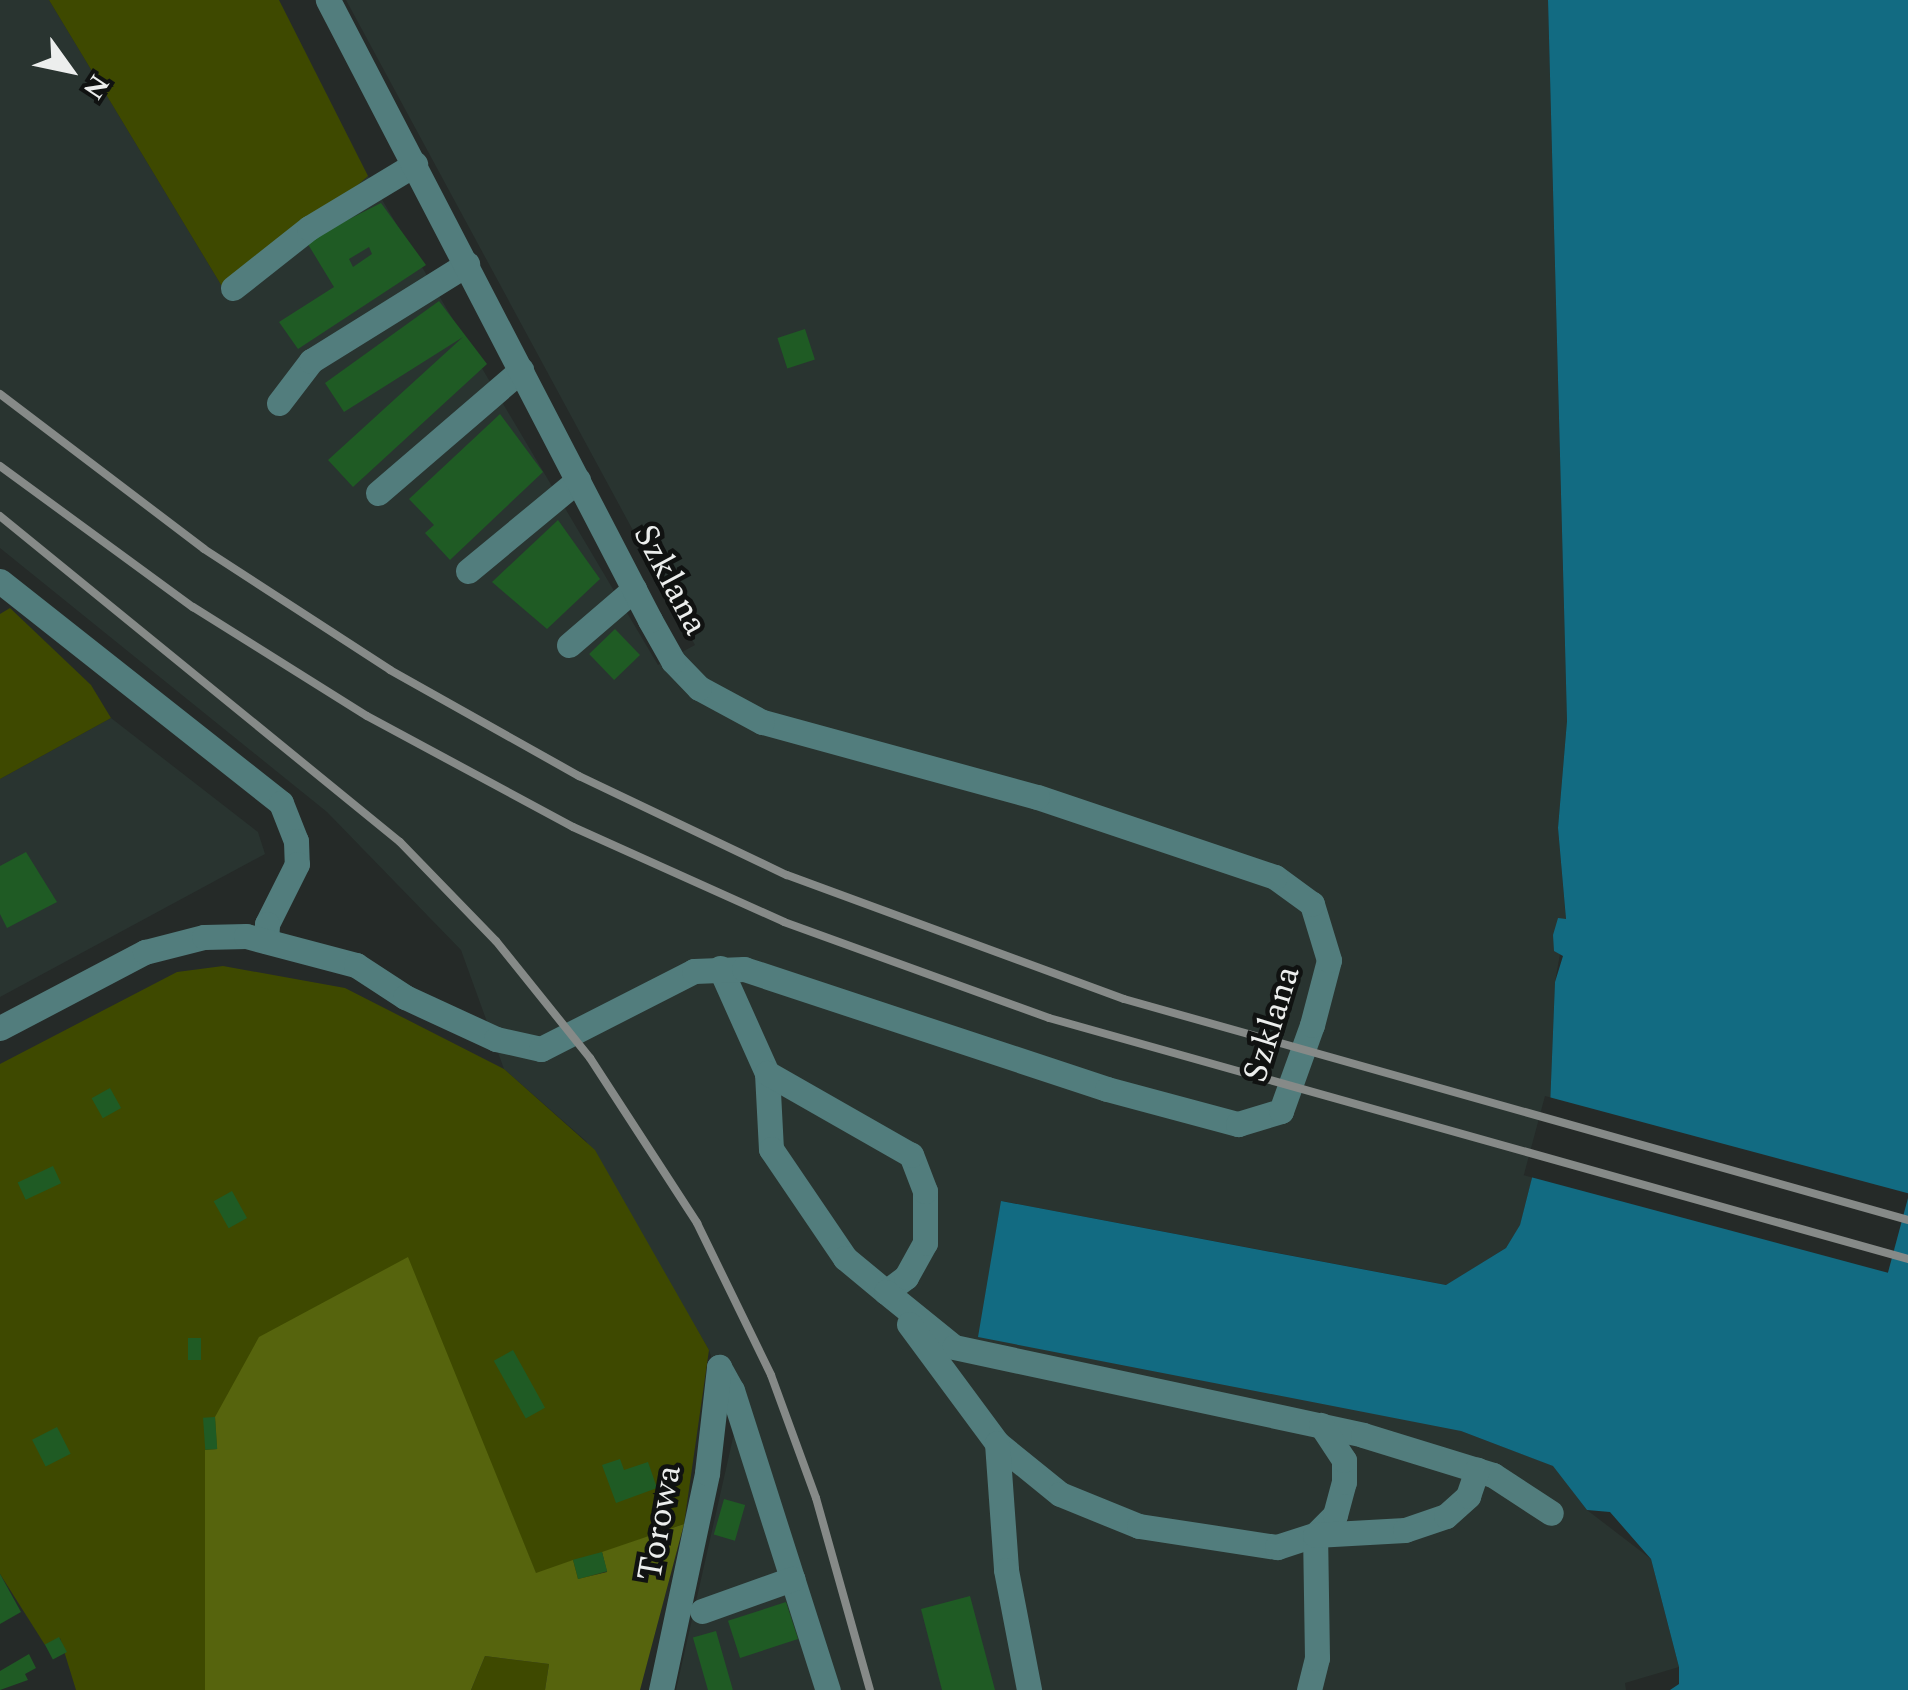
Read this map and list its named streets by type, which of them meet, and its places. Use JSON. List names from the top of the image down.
{
  "streets": {
    "lane": ["Szklana", "Torowa"]
  },
  "north": "bottom right"
}
